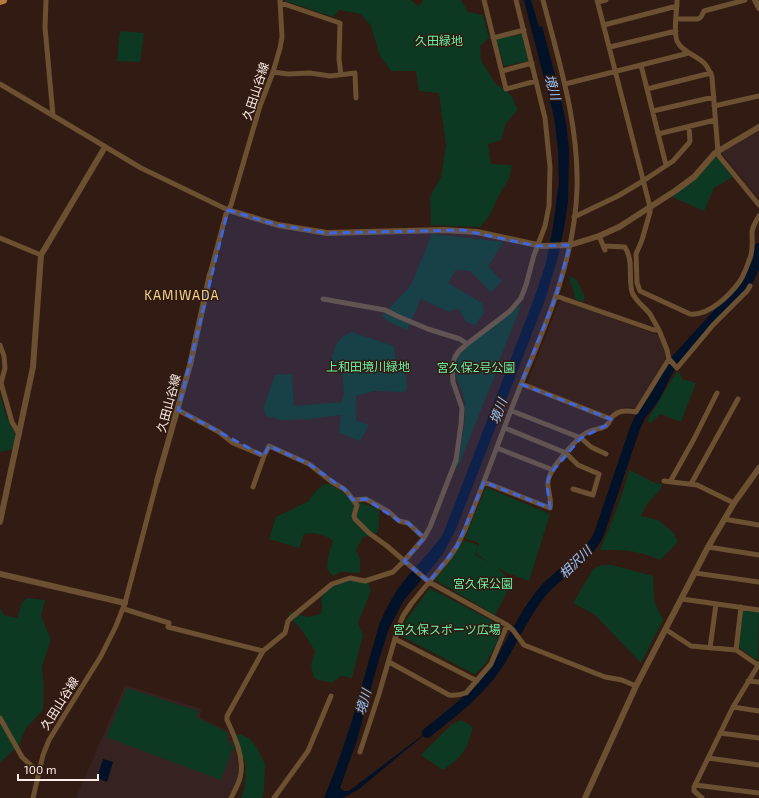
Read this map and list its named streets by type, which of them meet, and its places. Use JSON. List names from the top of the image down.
{
  "streets": {
    "street": ["久田山谷線"]
  },
  "districts": ["KAMIWADA"],
  "water": ["境川", "相沢川"],
  "parks": [
    "久田緑地",
    "上和田境川緑地",
    "宮久保2号公園",
    "宮久保公園",
    "宮久保スポーツ広場"
  ],
  "scale_bar": "100 m"
}
